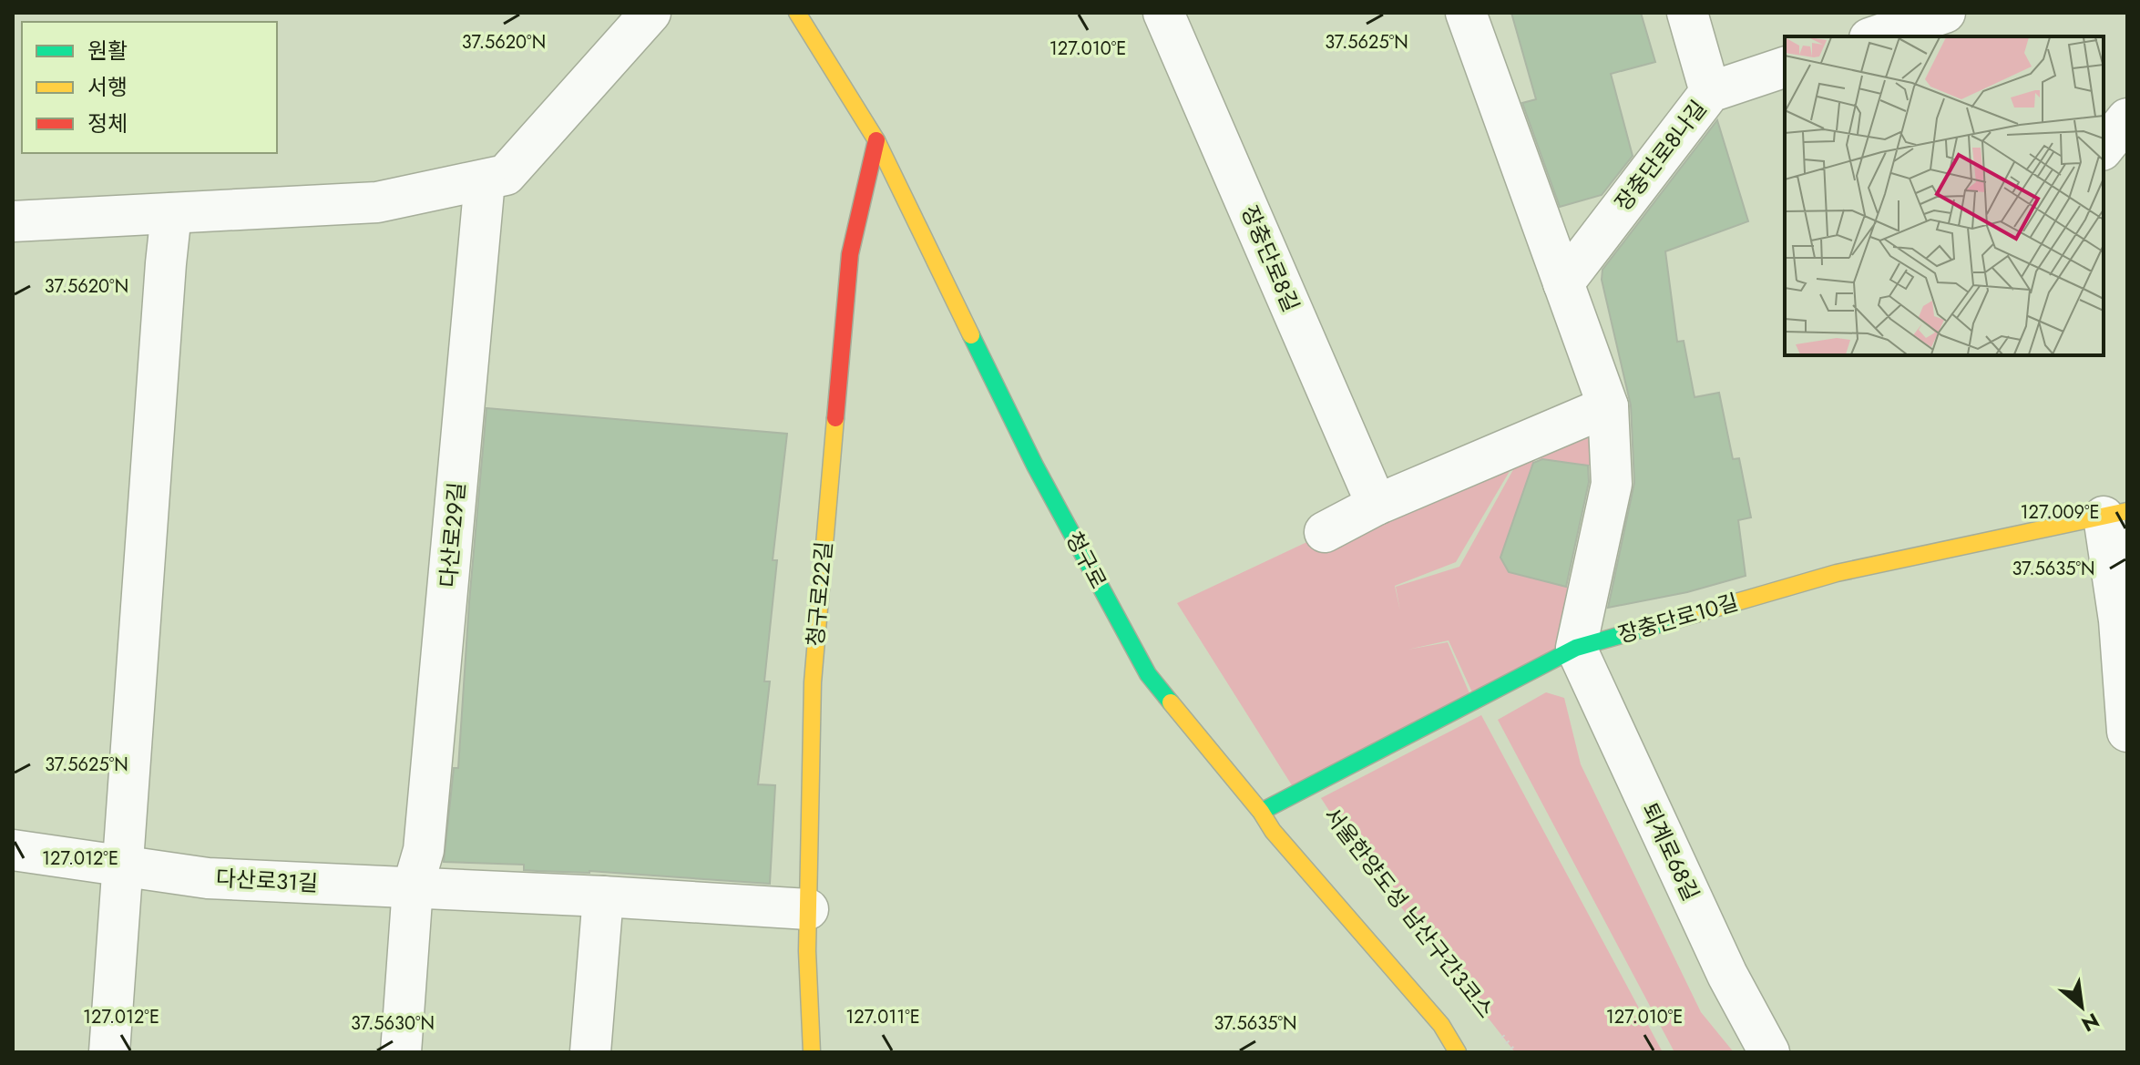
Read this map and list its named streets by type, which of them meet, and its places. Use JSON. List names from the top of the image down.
{
  "streets": {
    "street": [
      "장충단로8나길",
      "장충단로8길",
      "다산로29길",
      "청구로",
      "청구로22길",
      "장충단로10길",
      "퇴계로68길",
      "다산로31길"
    ],
    "path": ["서울한양도성 남산구간3코스"]
  },
  "crossings": [
    ["다산로29길", "다산로31길"],
    ["청구로", "청구로22길"],
    ["청구로", "장충단로10길"],
    ["청구로22길", "다산로31길"],
    ["장충단로10길", "퇴계로68길"]
  ],
  "legend": ["원활", "서행", "정체"],
  "north": "bottom right",
  "coordinates": [
    "37.5620°N",
    "37.5625°N",
    "127.010°E",
    "127.009°E",
    "37.5635°N",
    "127.012°E",
    "127.011°E",
    "37.5630°N"
  ]
}
